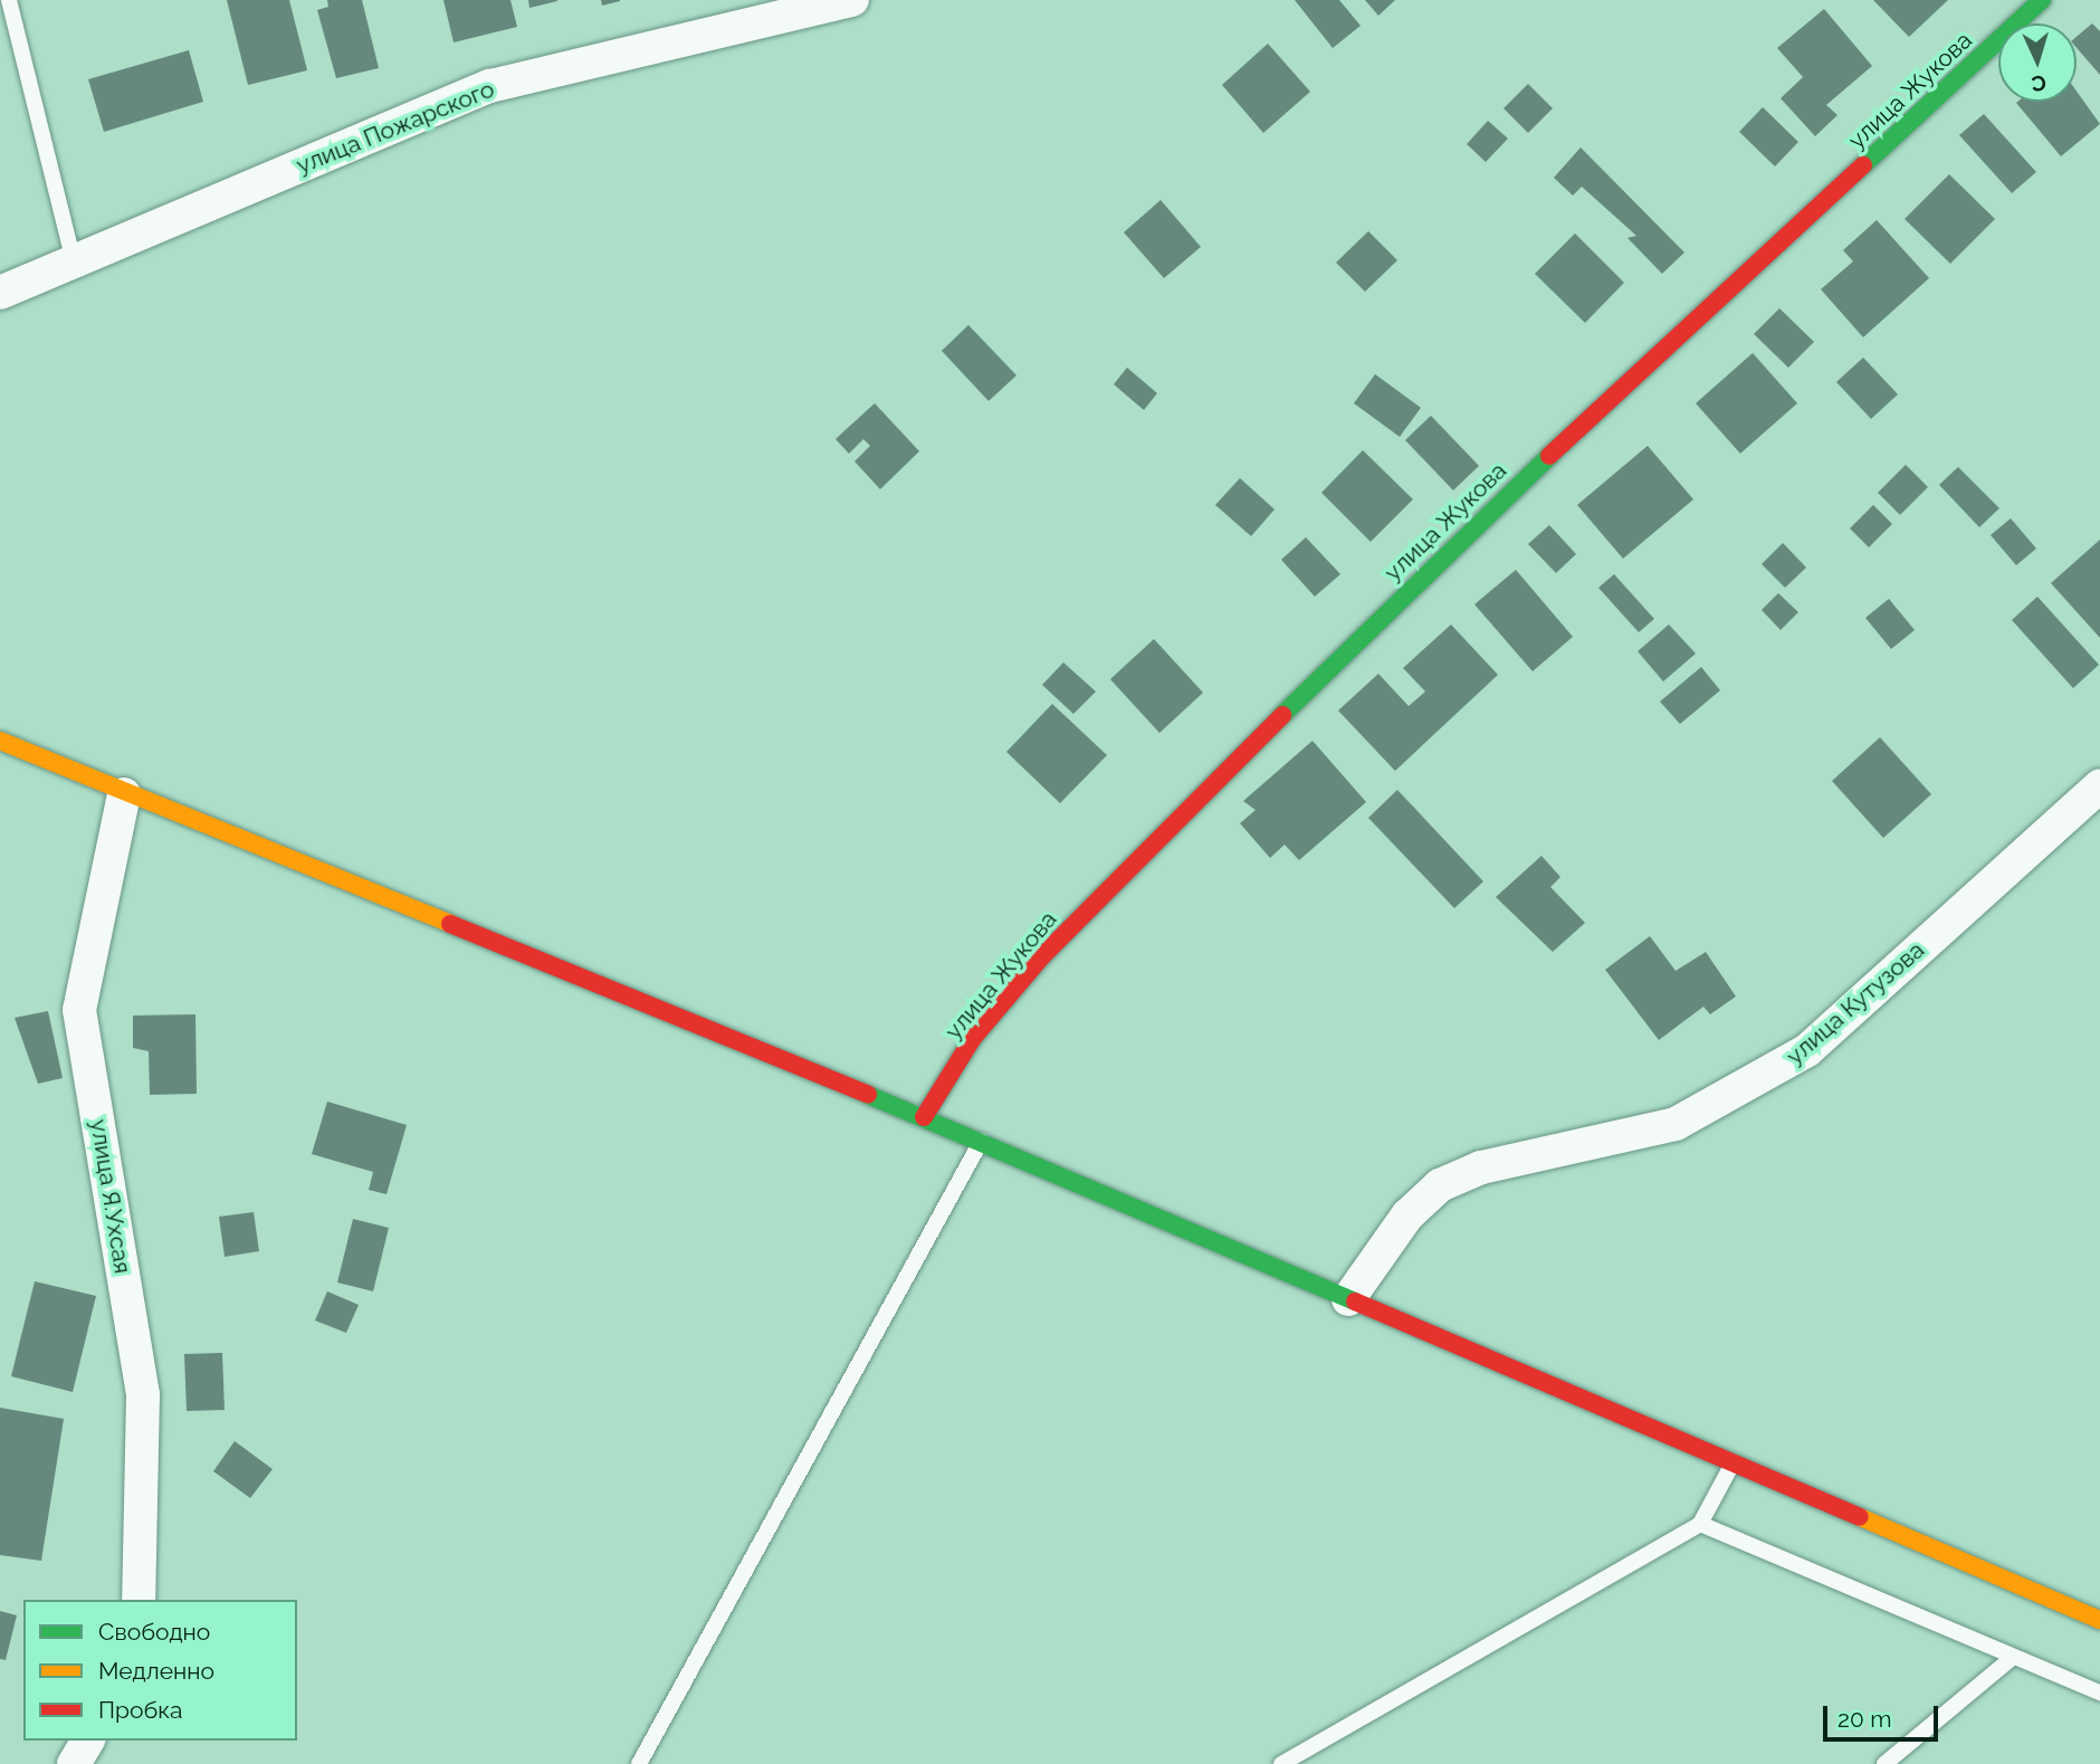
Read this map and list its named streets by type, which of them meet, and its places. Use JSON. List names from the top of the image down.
{
  "streets": {
    "street": [
      "улица Жукова",
      "улица Пожарского",
      "улица Кутузова",
      "улица Я.Ухсая"
    ]
  },
  "legend": ["Свободно", "Медленно", "Пробка"],
  "scale_bar": "20 m",
  "north": "bottom"
}
